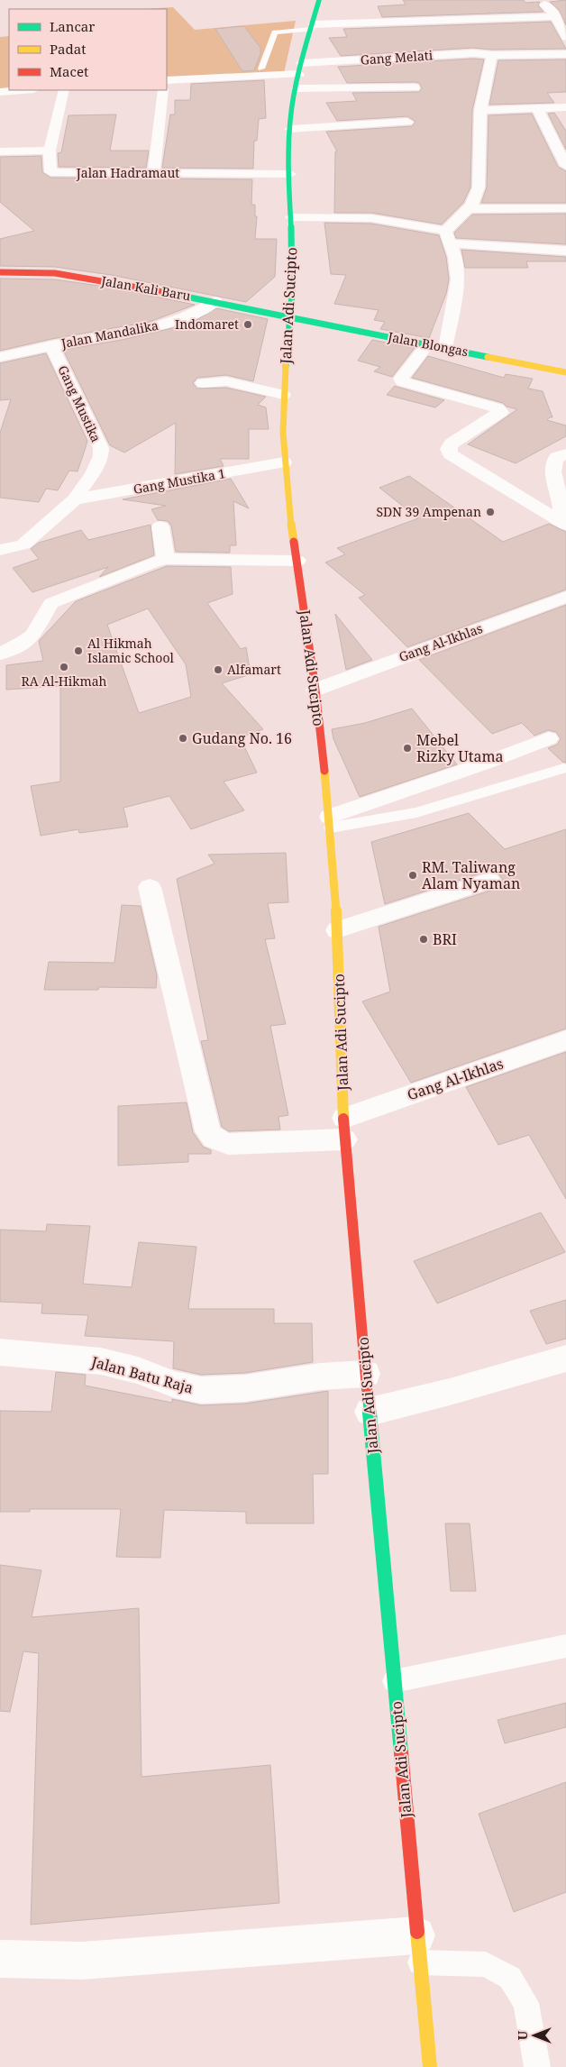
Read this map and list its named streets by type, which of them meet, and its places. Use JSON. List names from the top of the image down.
{
  "streets": {
    "main road": ["Jalan Kali Baru", "Jalan Adi Sucipto", "Jalan Blongas"],
    "street": [
      "Gang Melati",
      "Jalan Hadramaut",
      "Jalan Mandalika",
      "Gang Mustika",
      "Gang Mustika 1",
      "Gang Al-Ikhlas",
      "Jalan Batu Raja"
    ]
  },
  "crossings": [
    ["Gang Melati", "Jalan Adi Sucipto"],
    ["Jalan Hadramaut", "Jalan Adi Sucipto"],
    ["Jalan Kali Baru", "Jalan Adi Sucipto"],
    ["Jalan Kali Baru", "Jalan Mandalika"],
    ["Jalan Kali Baru", "Jalan Blongas"],
    ["Jalan Adi Sucipto", "Jalan Blongas"],
    ["Jalan Adi Sucipto", "Gang Mustika 1"],
    ["Jalan Adi Sucipto", "Gang Al-Ikhlas"],
    ["Jalan Adi Sucipto", "Jalan Batu Raja"],
    ["Jalan Mandalika", "Gang Mustika"],
    ["Gang Mustika", "Gang Mustika 1"]
  ],
  "places": [
    "Indomaret",
    "SDN 39 Ampenan",
    "Al Hikmah Islamic School",
    "RA Al-Hikmah",
    "Alfamart",
    "Gudang No. 16",
    "Mebel Rizky Utama",
    "RM. Taliwang Alam Nyaman",
    "BRI"
  ],
  "legend": ["Lancar", "Padat", "Macet"],
  "north": "left"
}
